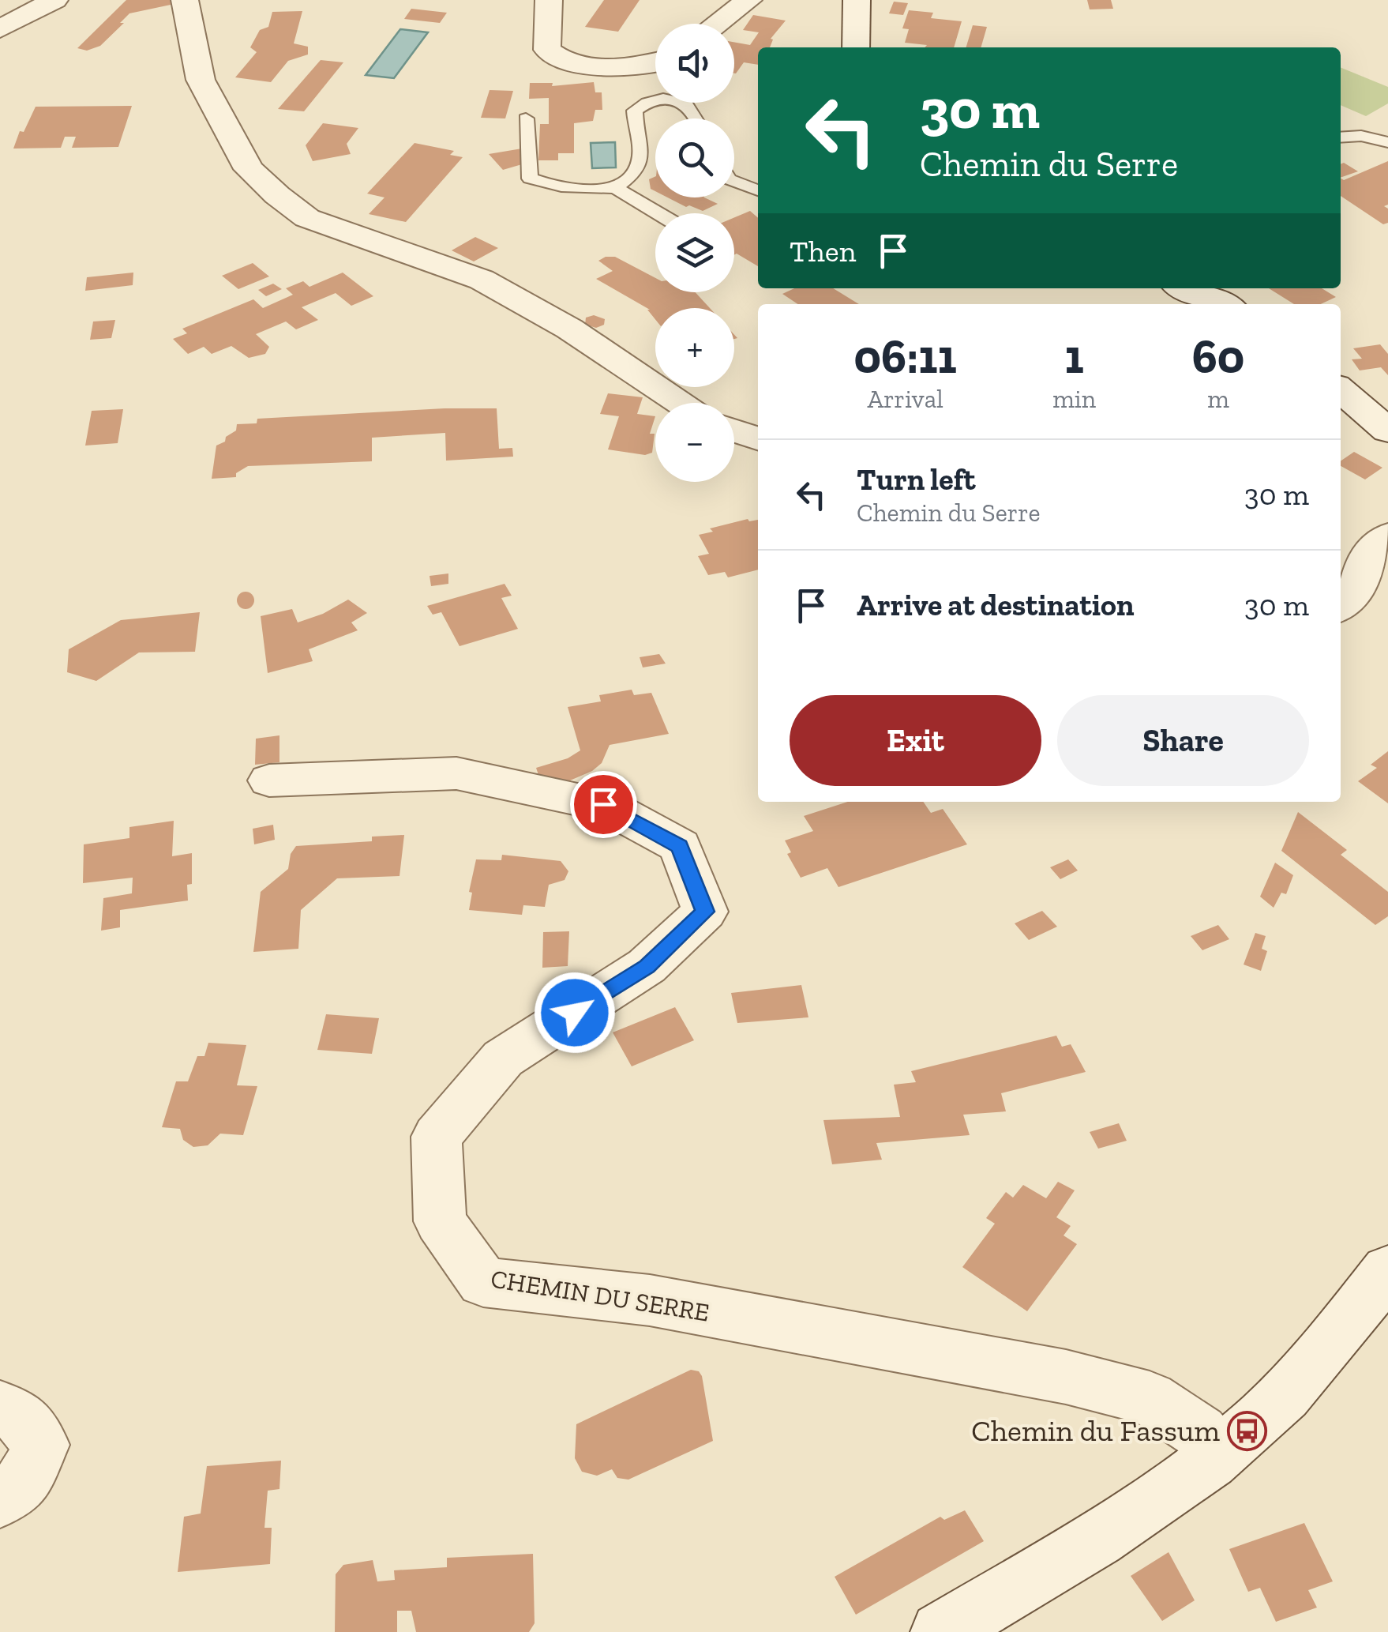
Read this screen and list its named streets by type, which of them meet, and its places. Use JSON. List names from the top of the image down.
{
  "streets": {
    "street": ["CHEMIN DU SERRE"]
  },
  "places": {
    "bus stop": ["Chemin du Fassum"]
  },
  "page": {
    "map_buttons": ["+", "−"],
    "turn": ["30 m", "Chemin du Serre"],
    "then": "Then",
    "eta": [
      "06:11",
      "Arrival",
      "1",
      "min",
      "60",
      "m"
    ],
    "list": [
      {
        "name": "Turn left",
        "note": "Chemin du Serre",
        "value": "30 m"
      },
      {
        "name": "Arrive at destination",
        "value": "30 m"
      }
    ],
    "buttons": ["Exit", "Share"]
  }
}
